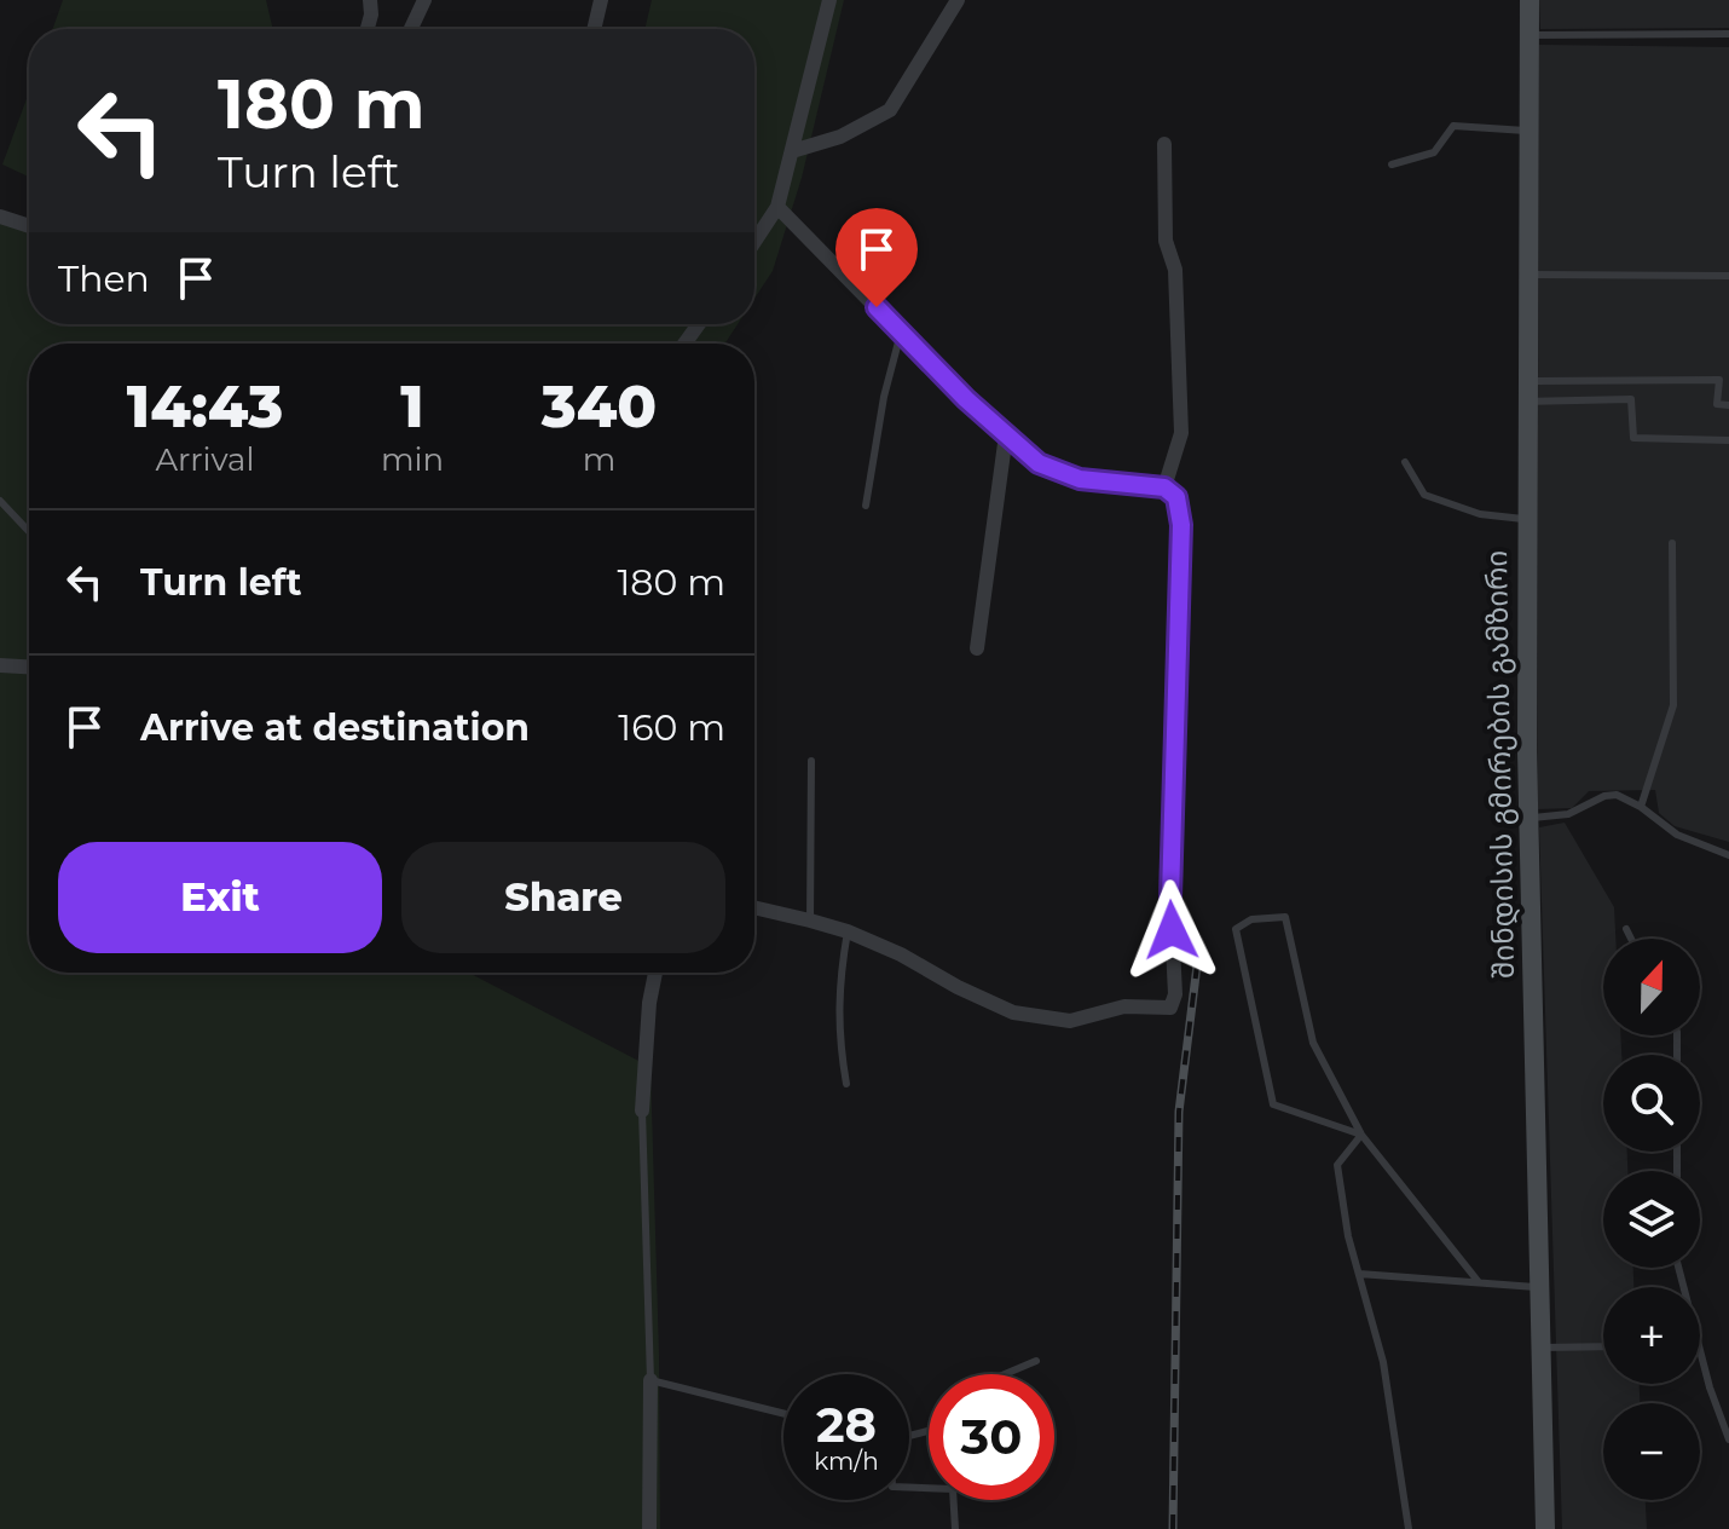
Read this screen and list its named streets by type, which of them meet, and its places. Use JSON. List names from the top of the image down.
{
  "streets": {
    "main road": ["შინდისის გმირების გამზირი"]
  },
  "north": "top",
  "page": {
    "turn": ["180 m", "Turn left"],
    "then": "Then",
    "eta": [
      "14:43",
      "Arrival",
      "1",
      "min",
      "340",
      "m"
    ],
    "list": [
      {
        "name": "Turn left",
        "value": "180 m"
      },
      {
        "name": "Arrive at destination",
        "value": "160 m"
      }
    ],
    "buttons": ["Exit", "Share"],
    "map_buttons": ["+", "−"],
    "speed": "28 km/h",
    "limit": "30"
  }
}
